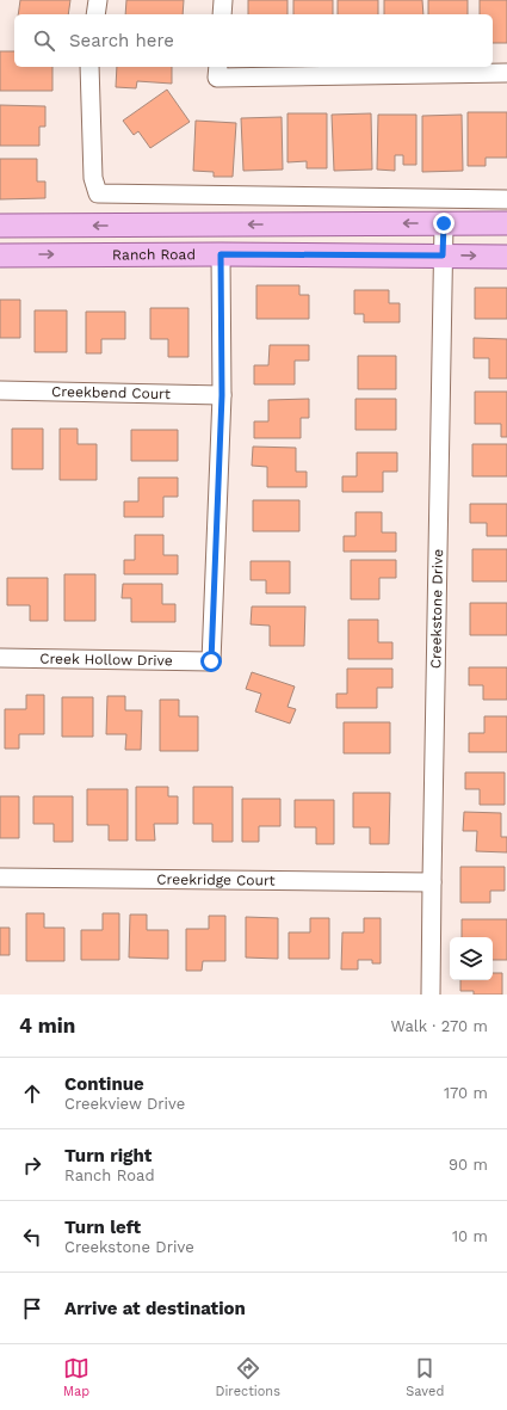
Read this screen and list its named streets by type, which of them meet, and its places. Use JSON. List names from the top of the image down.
{
  "streets": {
    "main road": ["Ranch Road"],
    "street": [
      "Creekbend Court",
      "Creekstone Drive",
      "Creek Hollow Drive",
      "Creekridge Court"
    ]
  },
  "crossings": [
    ["Ranch Road", "Creekstone Drive"],
    ["Creekbend Court", "Creek Hollow Drive"],
    ["Creekstone Drive", "Creekridge Court"]
  ],
  "page": {
    "search": "Search here",
    "heading": ["4 min", "Walk · 270 m"],
    "list": [
      ["Continue", "Creekview Drive", "170 m"],
      ["Turn right", "Ranch Road", "90 m"],
      ["Turn left", "Creekstone Drive", "10 m"],
      "Arrive at destination"
    ],
    "nav": ["Map", "Directions", "Saved"]
  }
}
